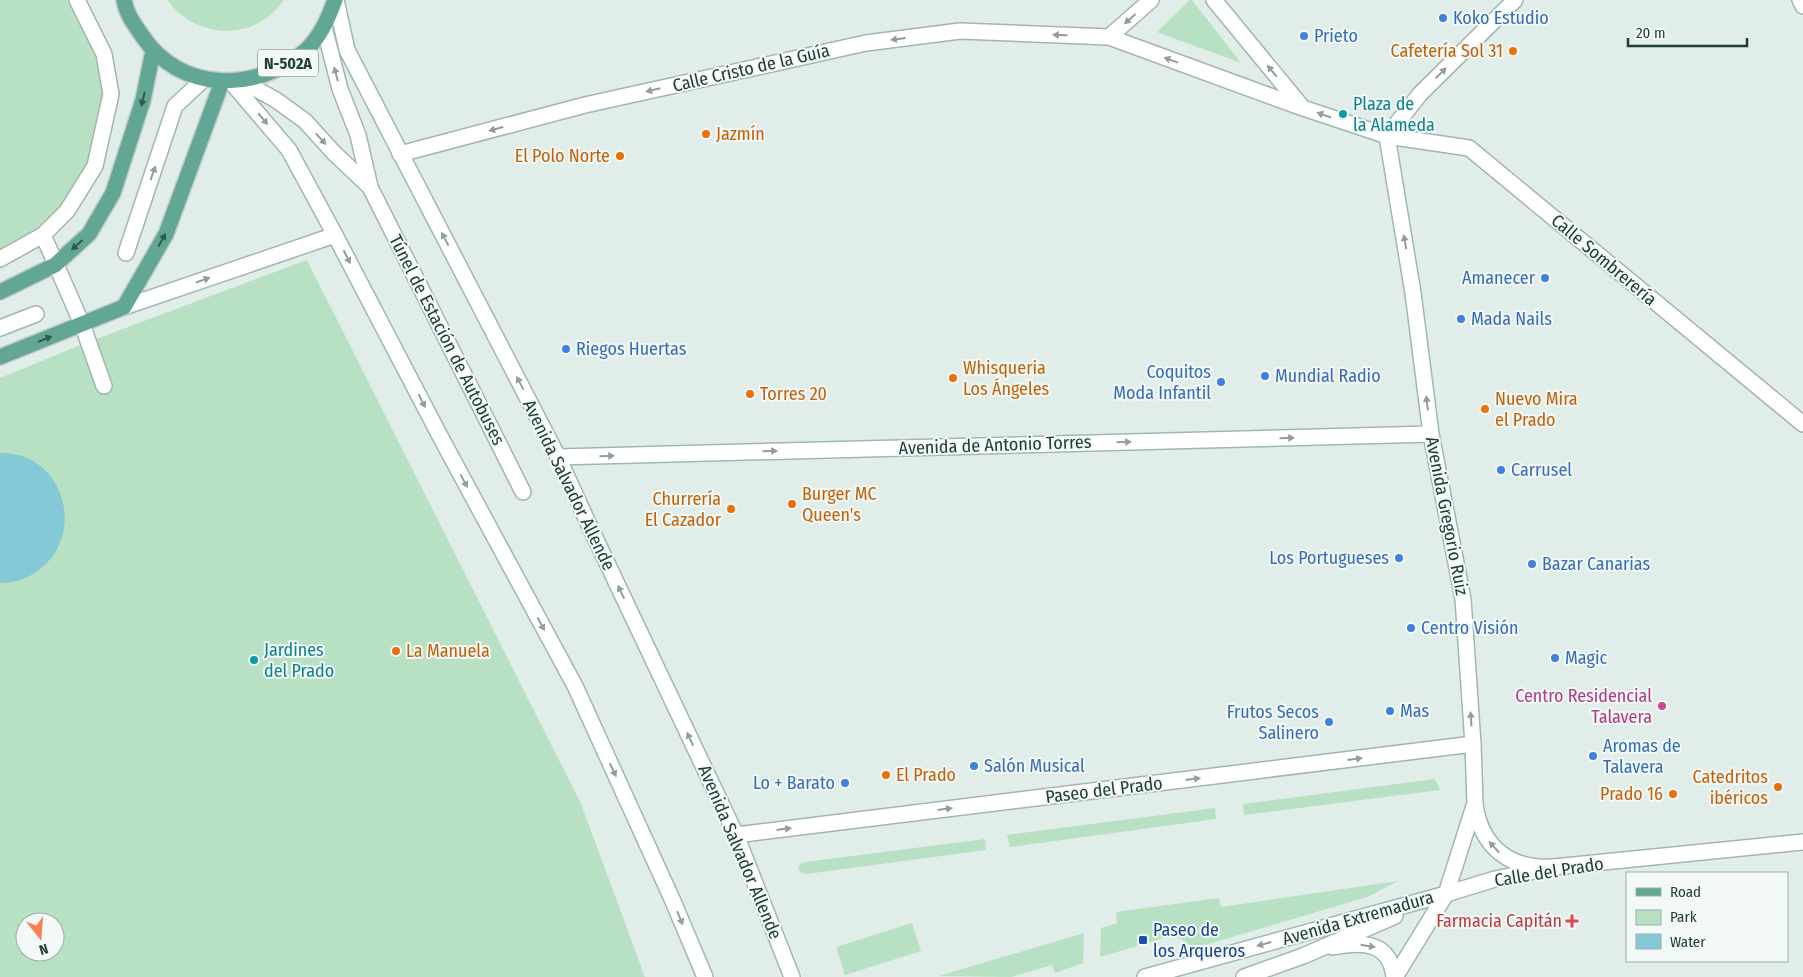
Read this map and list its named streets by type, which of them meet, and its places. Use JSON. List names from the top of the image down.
{
  "streets": {
    "main road": ["N-502A"],
    "street": [
      "Calle Cristo de la Guía",
      "Calle Sombrerería",
      "Túnel de Estación de Autobuses",
      "Avenida de Antonio Torres",
      "Avenida Salvador Allende",
      "Avenida Gregorio Ruiz",
      "Paseo del Prado",
      "Calle del Prado",
      "Avenida Extremadura"
    ]
  },
  "crossings": [
    ["N-502A", "Túnel de Estación de Autobuses"],
    ["N-502A", "Avenida Salvador Allende"],
    ["Calle Cristo de la Guía", "Avenida Salvador Allende"],
    ["Calle Sombrerería", "Avenida Gregorio Ruiz"],
    ["Avenida de Antonio Torres", "Avenida Salvador Allende"],
    ["Avenida de Antonio Torres", "Avenida Gregorio Ruiz"],
    ["Avenida Salvador Allende", "Paseo del Prado"],
    ["Avenida Gregorio Ruiz", "Paseo del Prado"],
    ["Avenida Gregorio Ruiz", "Calle del Prado"],
    ["Avenida Gregorio Ruiz", "Avenida Extremadura"],
    ["Calle del Prado", "Avenida Extremadura"]
  ],
  "one_way": [
    "Calle Cristo de la Guía",
    "Avenida de Antonio Torres",
    "Avenida Gregorio Ruiz",
    "Paseo del Prado"
  ],
  "places": {
    "other": [
      "Koko Estudio",
      "Prieto",
      "Cafetería Sol 31",
      "Plaza de la Alameda",
      "Jazmín",
      "El Polo Norte",
      "Amanecer",
      "Mada Nails",
      "Riegos Huertas",
      "Mundial Radio",
      "Whisqueria Los Ángeles",
      "Coquitos Moda Infantil",
      "Torres 20",
      "Nuevo Mira el Prado",
      "Carrusel",
      "Burger MC Queen's",
      "Churrería El Cazador",
      "Los Portugueses",
      "Bazar Canarias",
      "Centro Visión",
      "La Manuela",
      "Magic",
      "Jardines del Prado",
      "Centro Residencial Talavera",
      "Mas",
      "Frutos Secos Salinero",
      "Aromas de Talavera",
      "Salón Musical",
      "El Prado",
      "Lo + Barato",
      "Catedritos ibéricos",
      "Prado 16"
    ],
    "health": ["Farmacia Capitán"],
    "transit": ["Paseo de los Arqueros"]
  },
  "legend": ["Road", "Park", "Water"],
  "scale_bar": "20 m",
  "north": "bottom"
}
